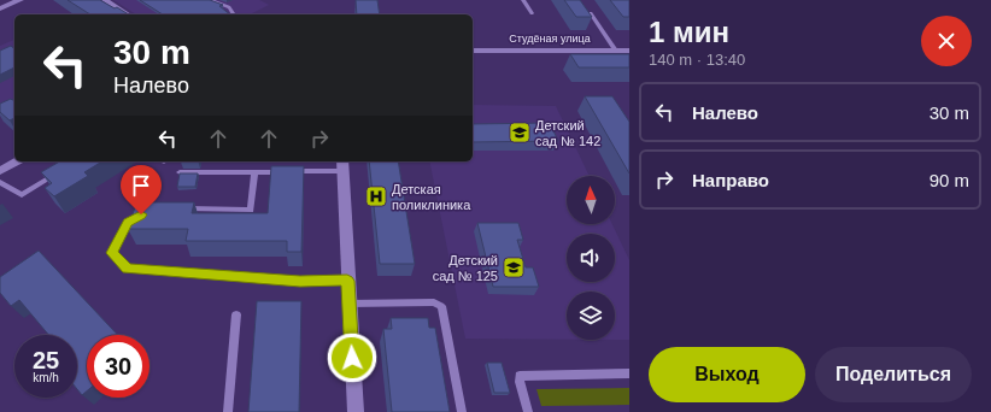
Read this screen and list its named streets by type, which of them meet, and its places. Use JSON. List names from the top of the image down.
{
  "streets": {
    "street": ["Студёная улица"]
  },
  "places": {
    "school or university": ["Детский сад № 142", "Детский сад № 125"],
    "hospital": ["Детская поликлиника"]
  },
  "north": "top",
  "page": {
    "heading": ["1 мин", "140 m · 13:40"],
    "turn": ["30 m", "Налево"],
    "list": [
      {
        "name": "Налево",
        "value": "30 m"
      },
      {
        "name": "Направо",
        "value": "90 m"
      }
    ],
    "speed": "25 km/h",
    "limit": "30",
    "buttons": ["Выход", "Поделиться"]
  }
}
